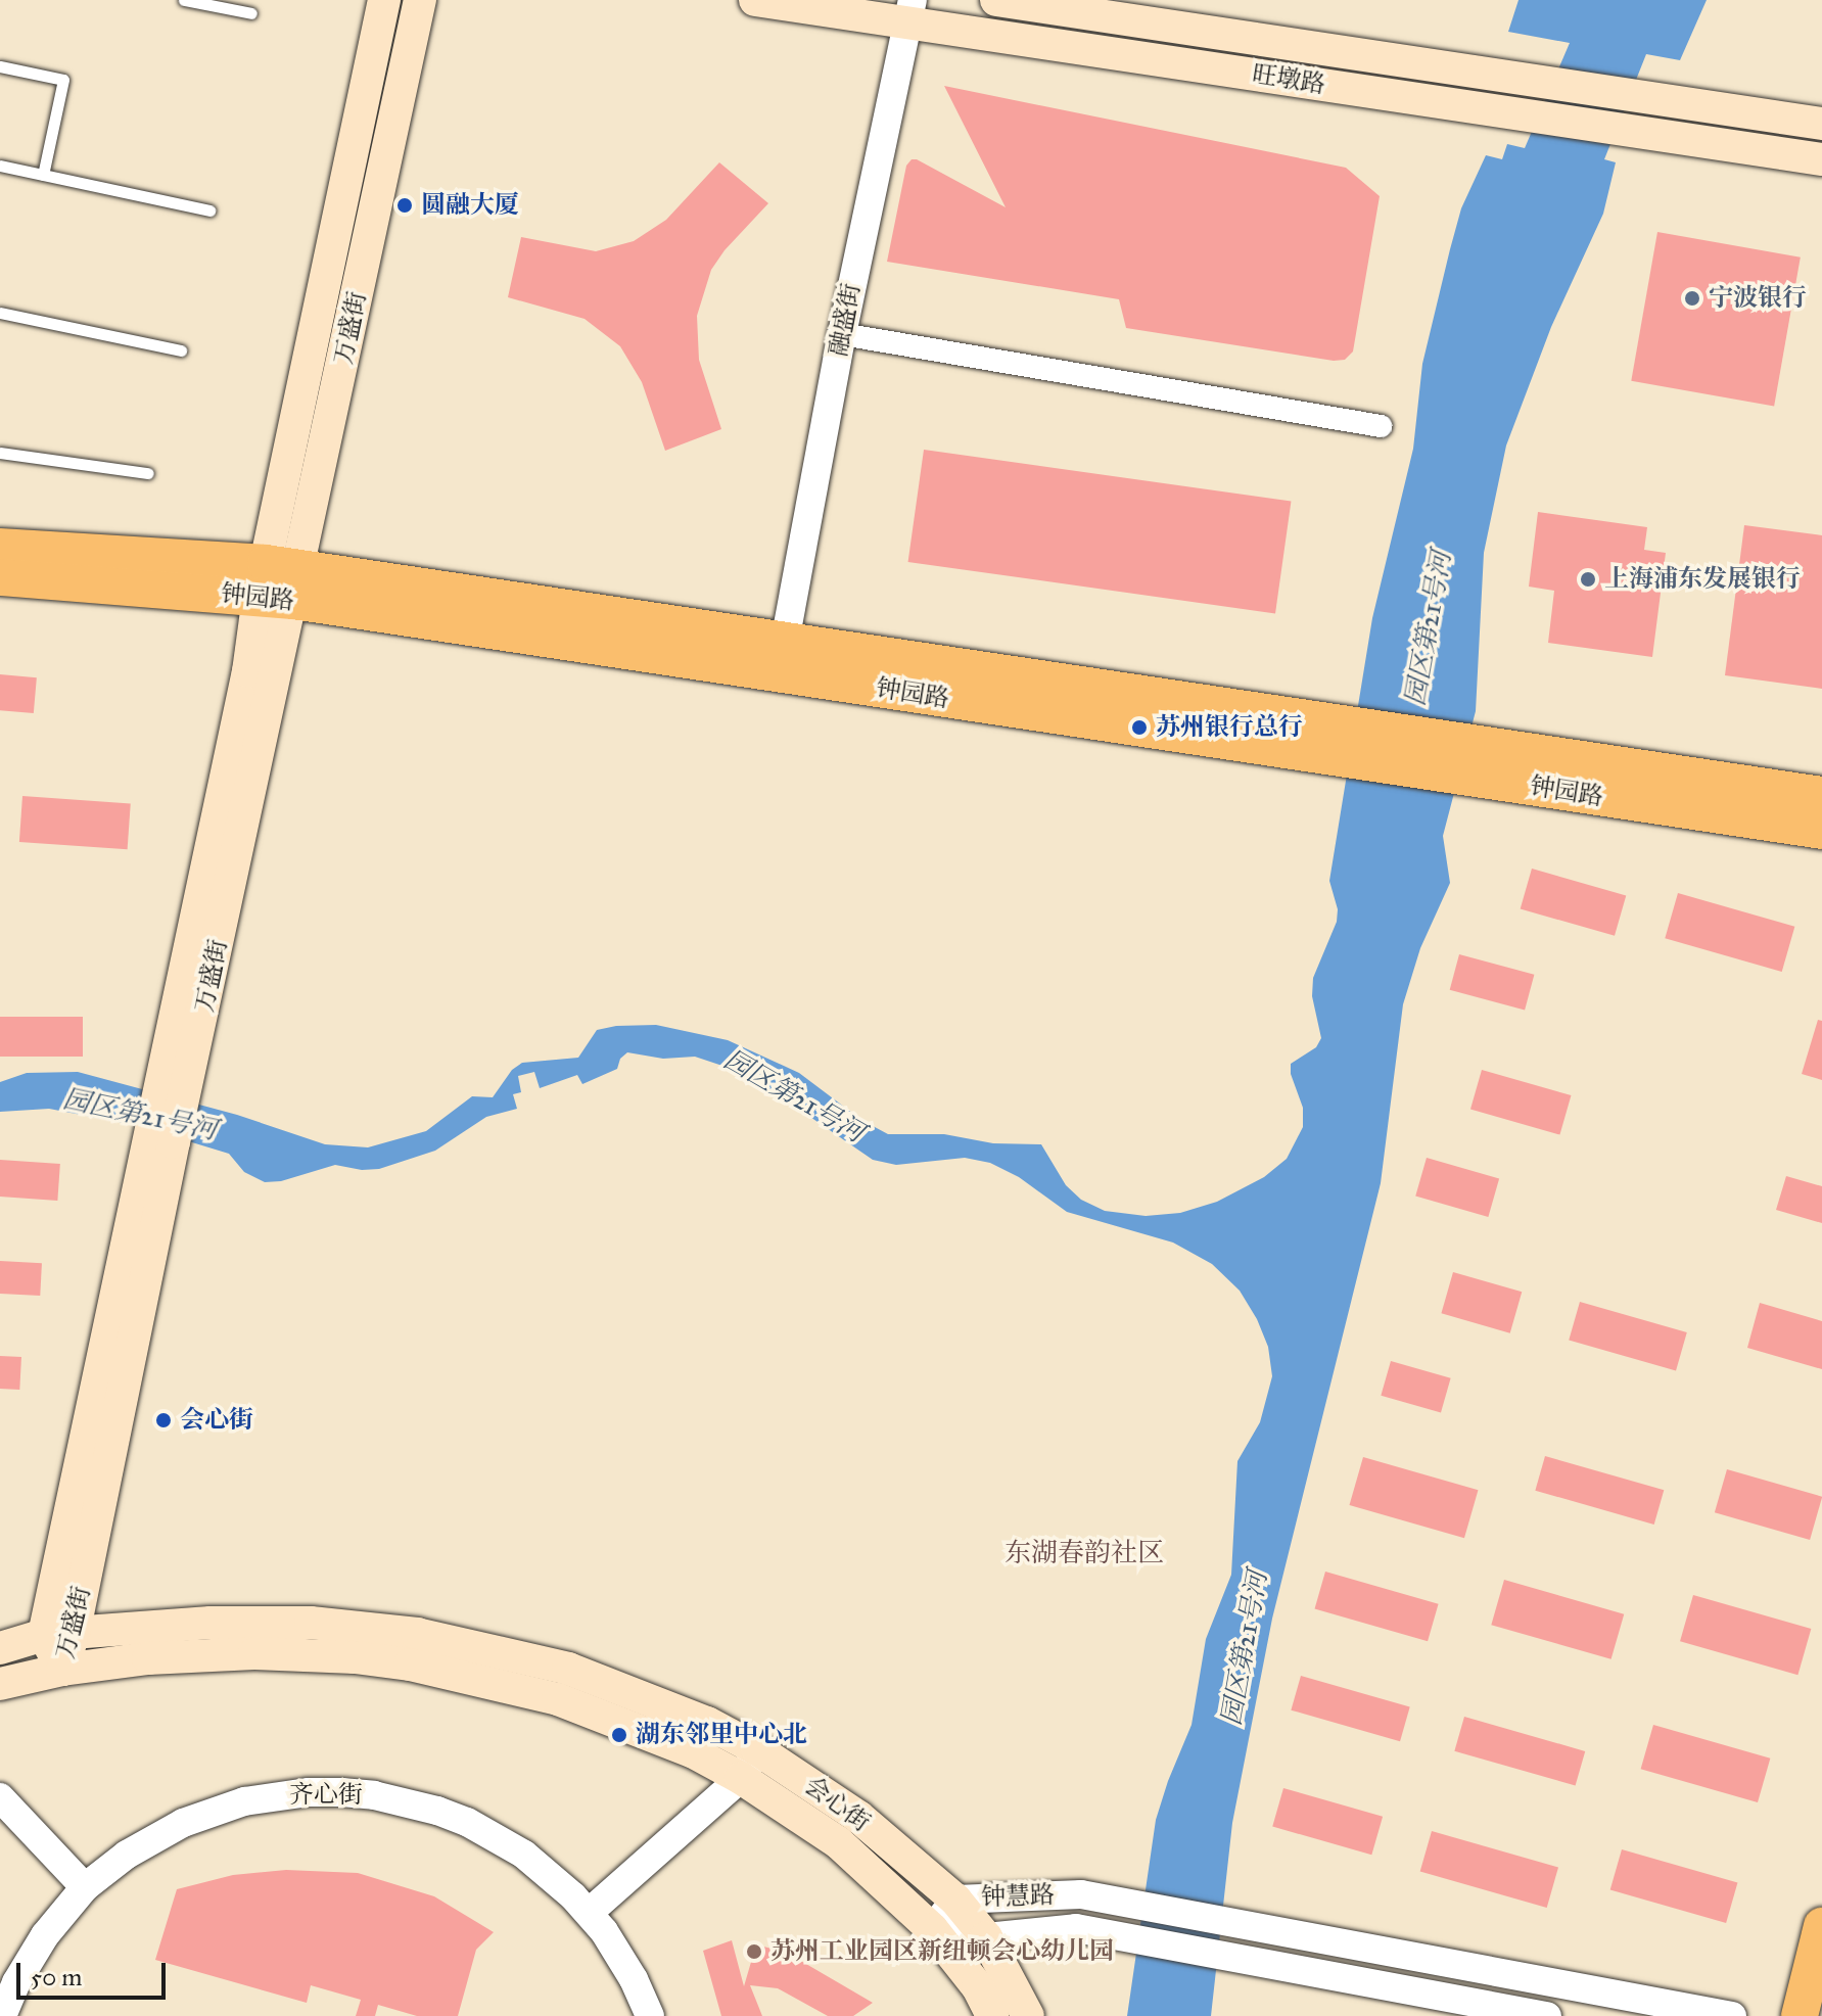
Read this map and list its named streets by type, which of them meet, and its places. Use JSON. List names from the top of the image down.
{
  "streets": {
    "main road": [
      "旺墩路",
      "万盛街",
      "钟园路",
      "会心街"
    ],
    "street": ["融盛街", "齐心街", "钟慧路"]
  },
  "crossings": [
    ["旺墩路", "融盛街"],
    ["融盛街", "钟园路"],
    ["万盛街", "钟园路"],
    ["万盛街", "会心街"],
    ["会心街", "钟慧路"]
  ],
  "districts": ["东湖春韵社区"],
  "water": ["园区第21号河"],
  "places": [
    "圆融大厦",
    "宁波银行",
    "上海浦东发展银行",
    "苏州银行总行",
    "会心街",
    "湖东邻里中心北",
    "苏州工业园区新纽顿会心幼儿园"
  ],
  "scale_bar": "50 m"
}
